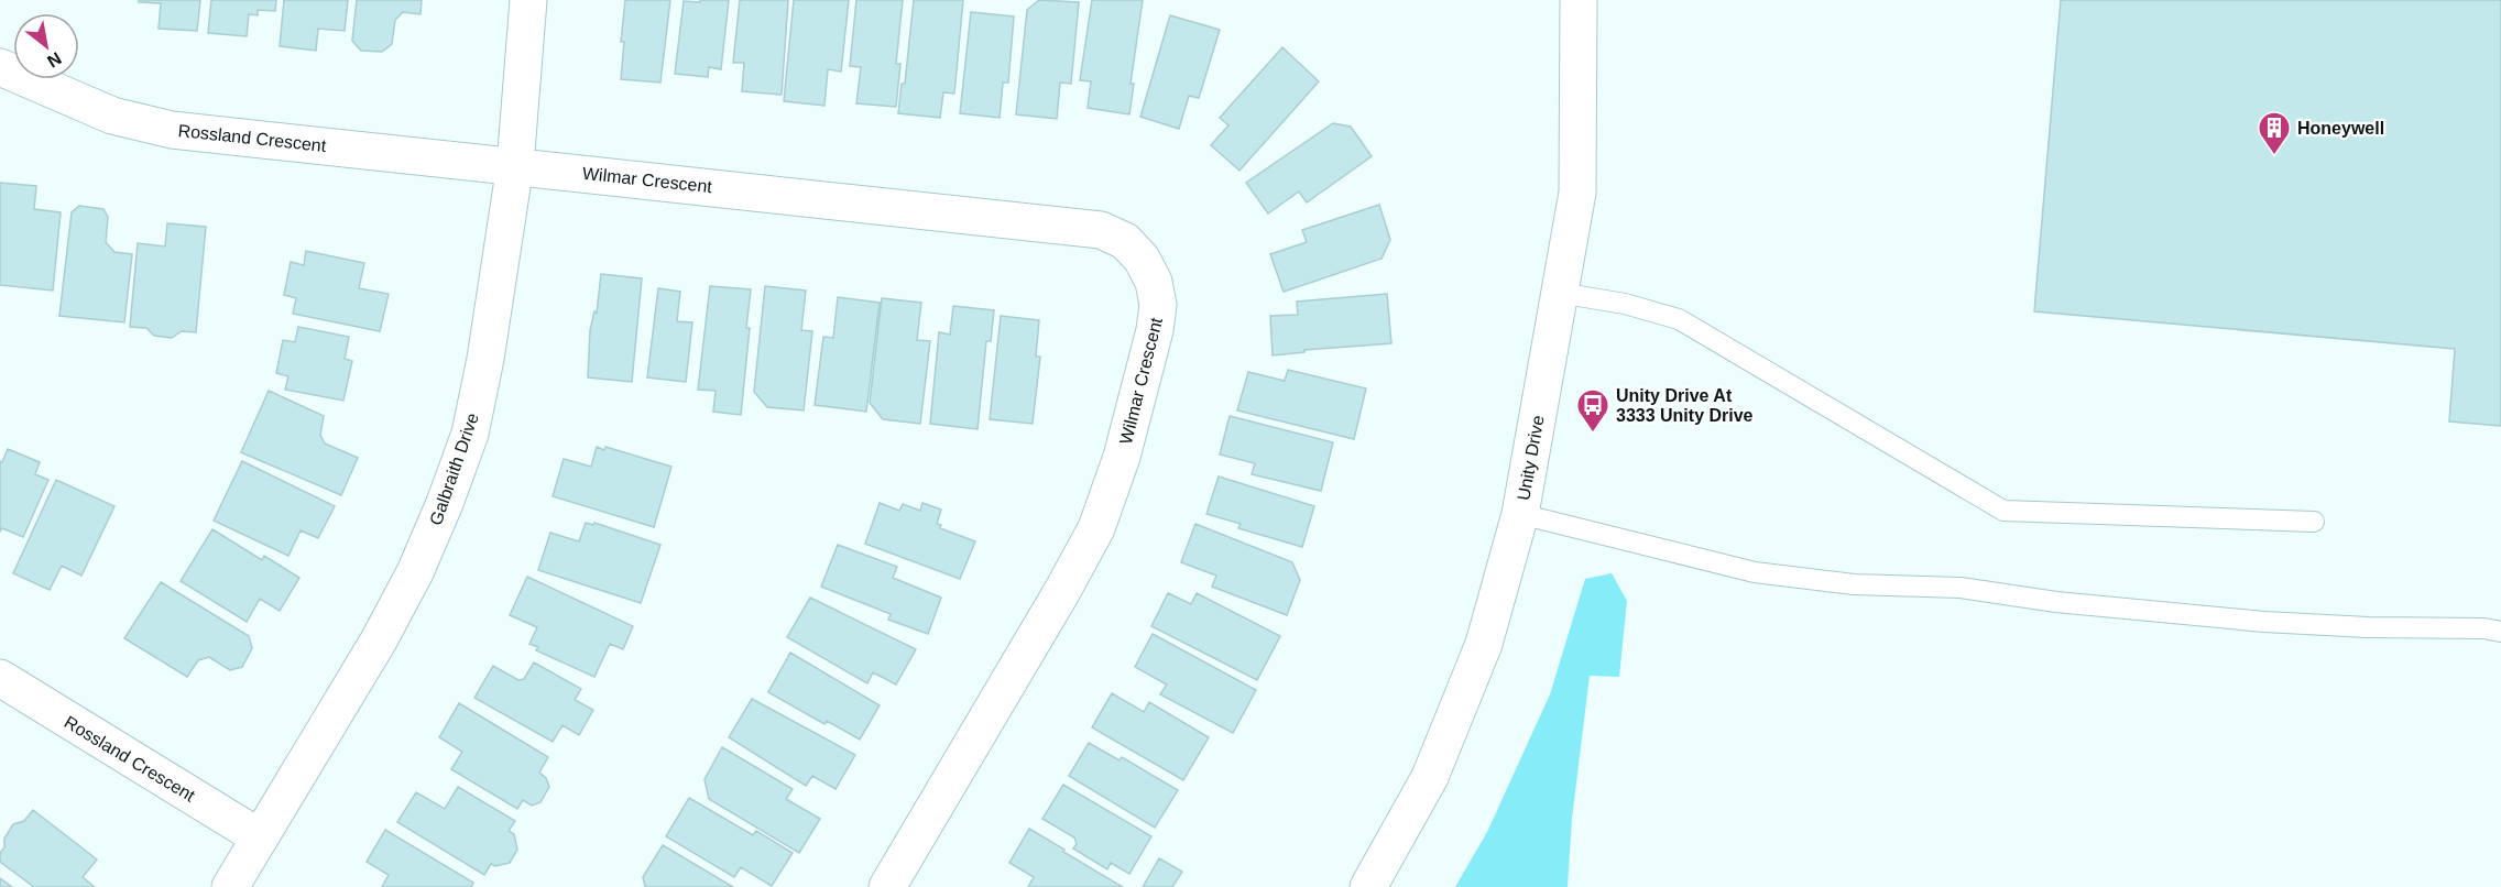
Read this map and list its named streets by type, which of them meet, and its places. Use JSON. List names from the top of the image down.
{
  "streets": {
    "street": [
      "Rossland Crescent",
      "Wilmar Crescent",
      "Unity Drive",
      "Galbraith Drive"
    ]
  },
  "crossings": [
    ["Rossland Crescent", "Wilmar Crescent"],
    ["Rossland Crescent", "Galbraith Drive"],
    ["Wilmar Crescent", "Galbraith Drive"]
  ],
  "places": {
    "building": ["Honeywell"],
    "bus stop": ["Unity Drive At 3333 Unity Drive"]
  },
  "north": "bottom right"
}
